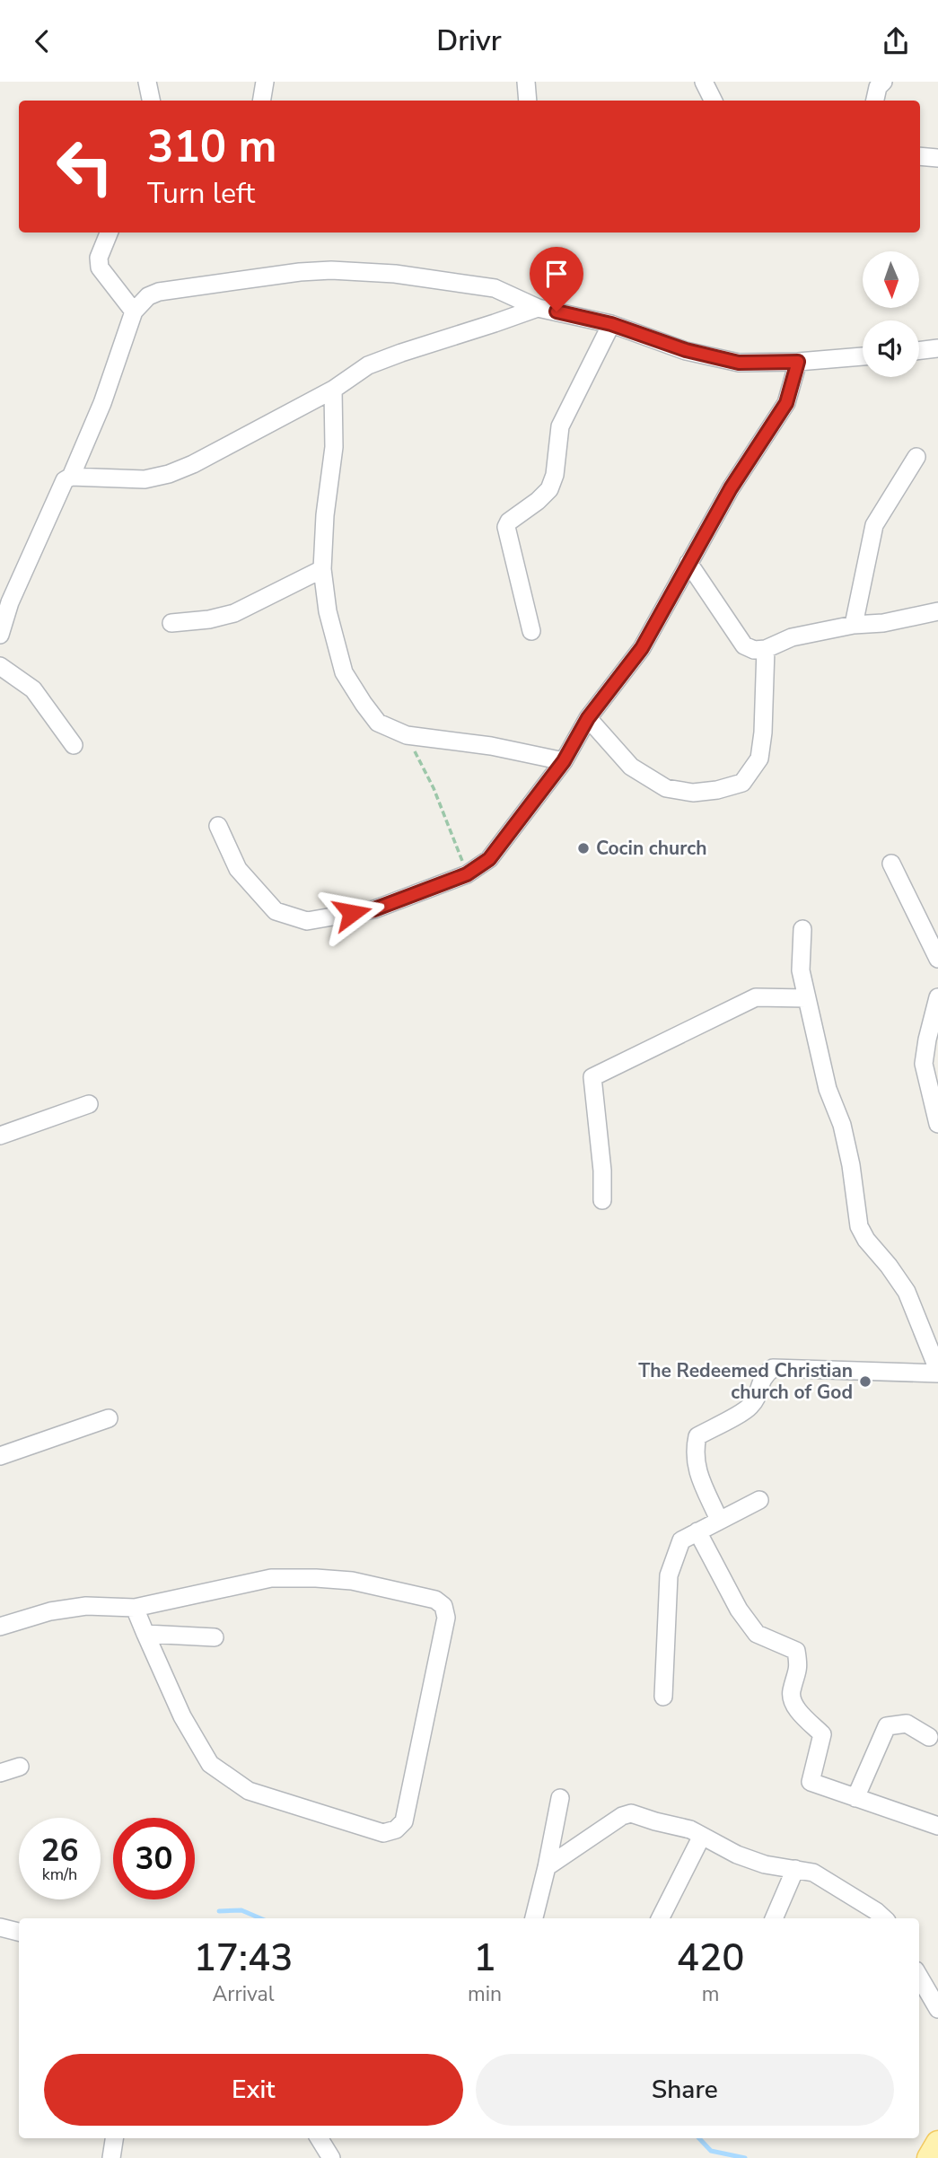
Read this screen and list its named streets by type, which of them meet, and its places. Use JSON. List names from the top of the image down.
{
  "places": ["Cocin church", "The Redeemed Christian church of God"],
  "north": "bottom",
  "page": {
    "header": "Drivr",
    "turn": ["310 m", "Turn left"],
    "speed": "26 km/h",
    "limit": "30",
    "eta": [
      "17:43",
      "Arrival",
      "1",
      "min",
      "420",
      "m"
    ],
    "buttons": ["Exit", "Share"]
  }
}
